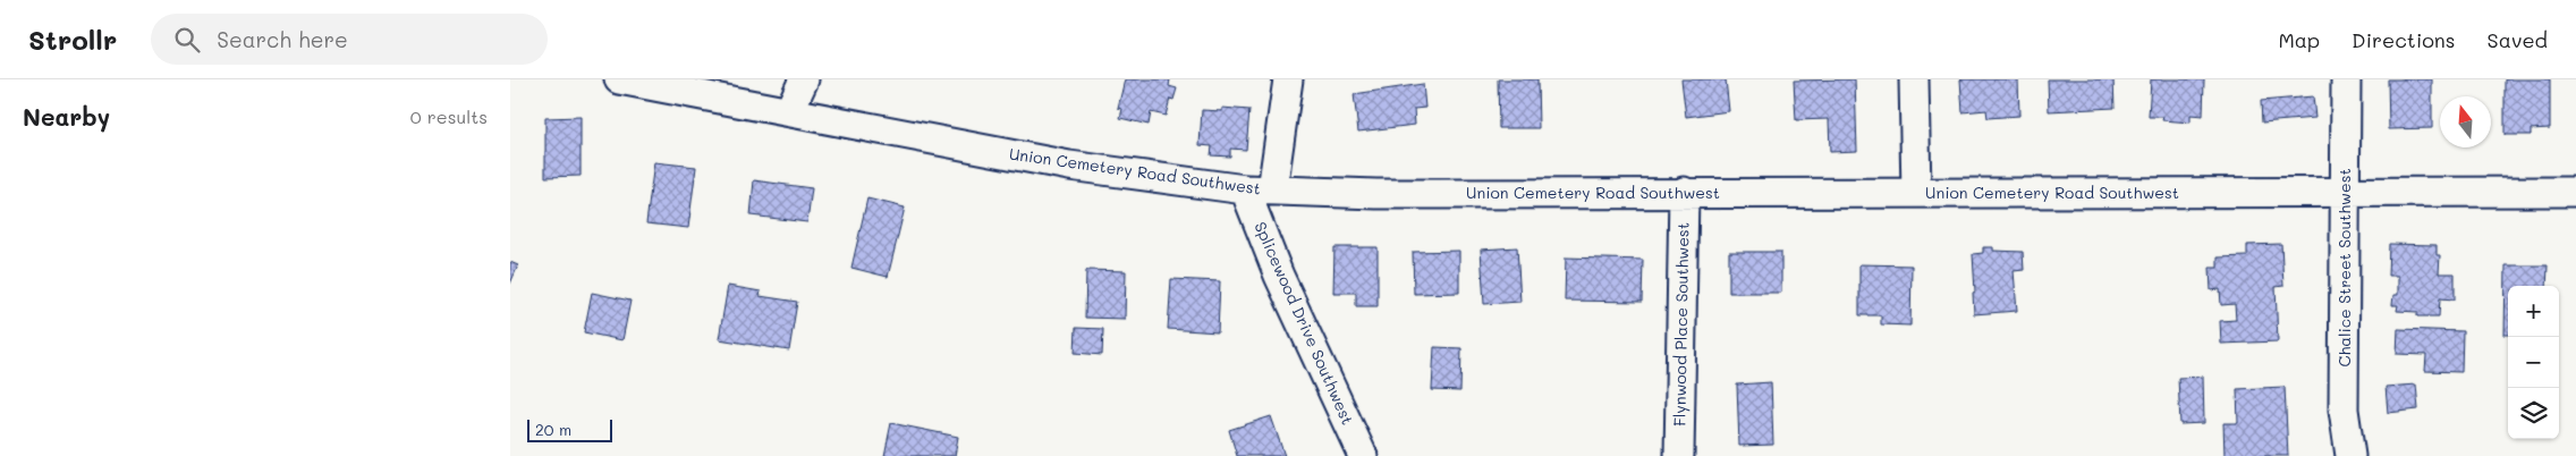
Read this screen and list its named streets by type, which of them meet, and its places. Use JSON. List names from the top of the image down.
{
  "streets": {
    "street": [
      "Union Cemetery Road Southwest",
      "Chalice Street Southwest",
      "Splicewood Drive Southwest",
      "Flynwood Place Southwest"
    ]
  },
  "crossings": [
    ["Union Cemetery Road Southwest", "Chalice Street Southwest"],
    ["Union Cemetery Road Southwest", "Splicewood Drive Southwest"],
    ["Union Cemetery Road Southwest", "Flynwood Place Southwest"]
  ],
  "scale_bar": "20 m",
  "north": "top",
  "page": {
    "header": "Strollr",
    "search": "Search here",
    "nav": ["Map", "Directions", "Saved"],
    "heading": ["Nearby", "0 results"],
    "map_buttons": ["+", "−"],
    "scale": "20 m"
  }
}
